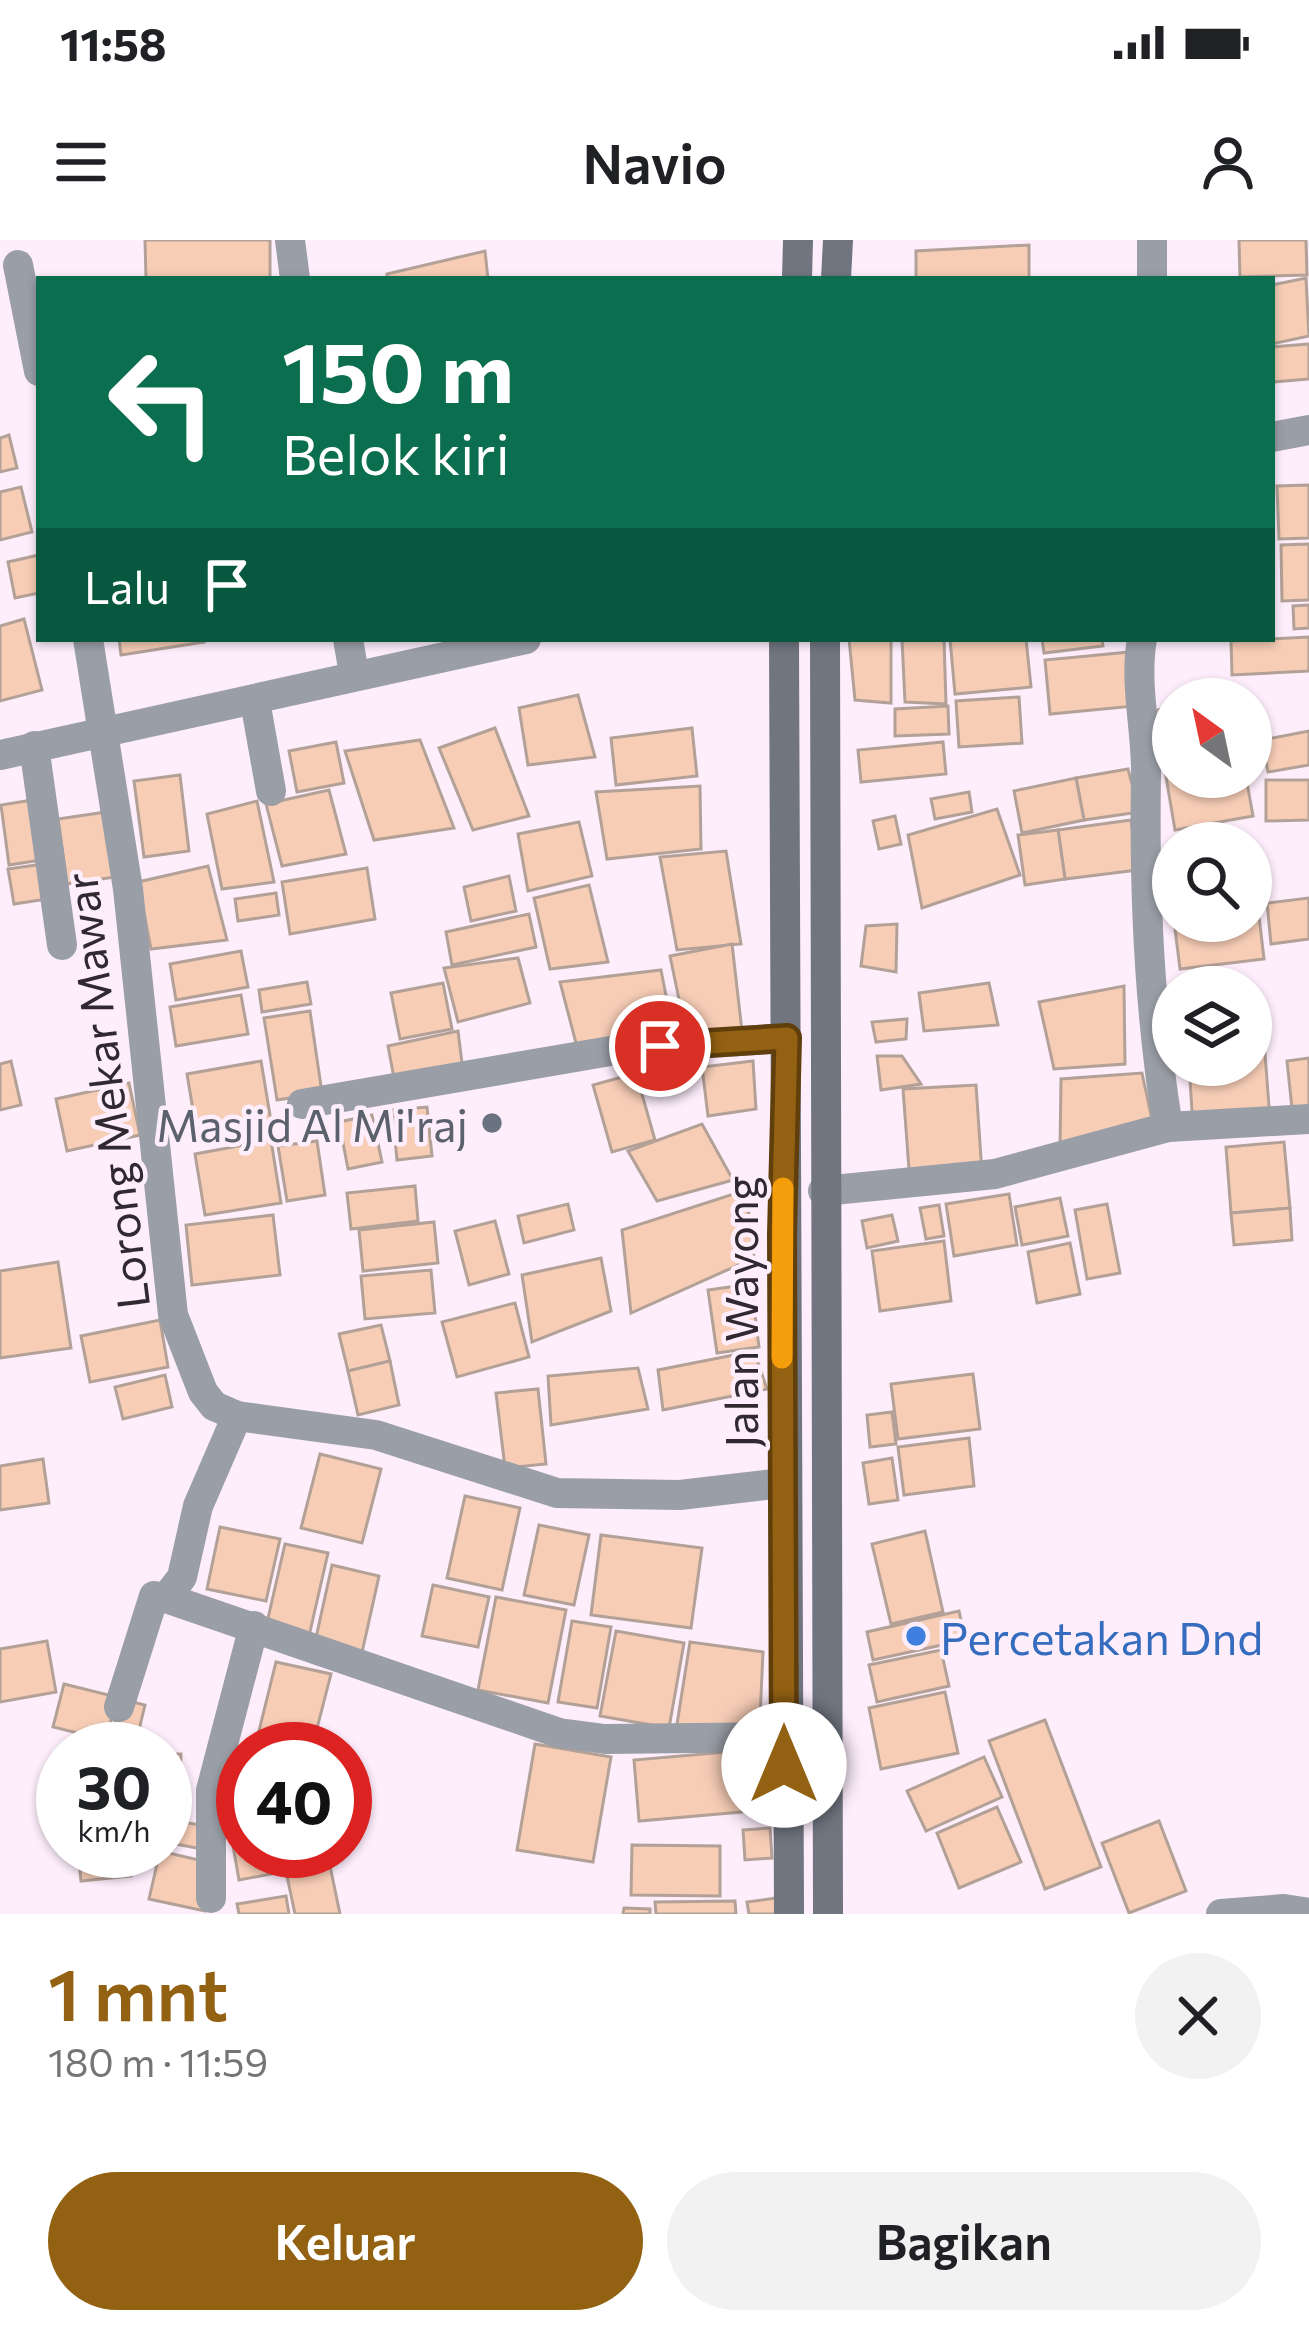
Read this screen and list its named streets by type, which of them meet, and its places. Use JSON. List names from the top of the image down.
{
  "streets": {
    "street": ["Lorong Mekar Mawar", "Jalan Wayong"]
  },
  "places": ["Masjid Al Mi'raj", "Percetakan Dnd"],
  "north": "top left",
  "page": {
    "status": "11:58",
    "header": "Navio",
    "turn": ["150 m", "Belok kiri"],
    "then": "Lalu",
    "speed": "30 km/h",
    "limit": "40",
    "heading": ["1 mnt", "180 m · 11:59"],
    "buttons": ["Keluar", "Bagikan"]
  }
}
